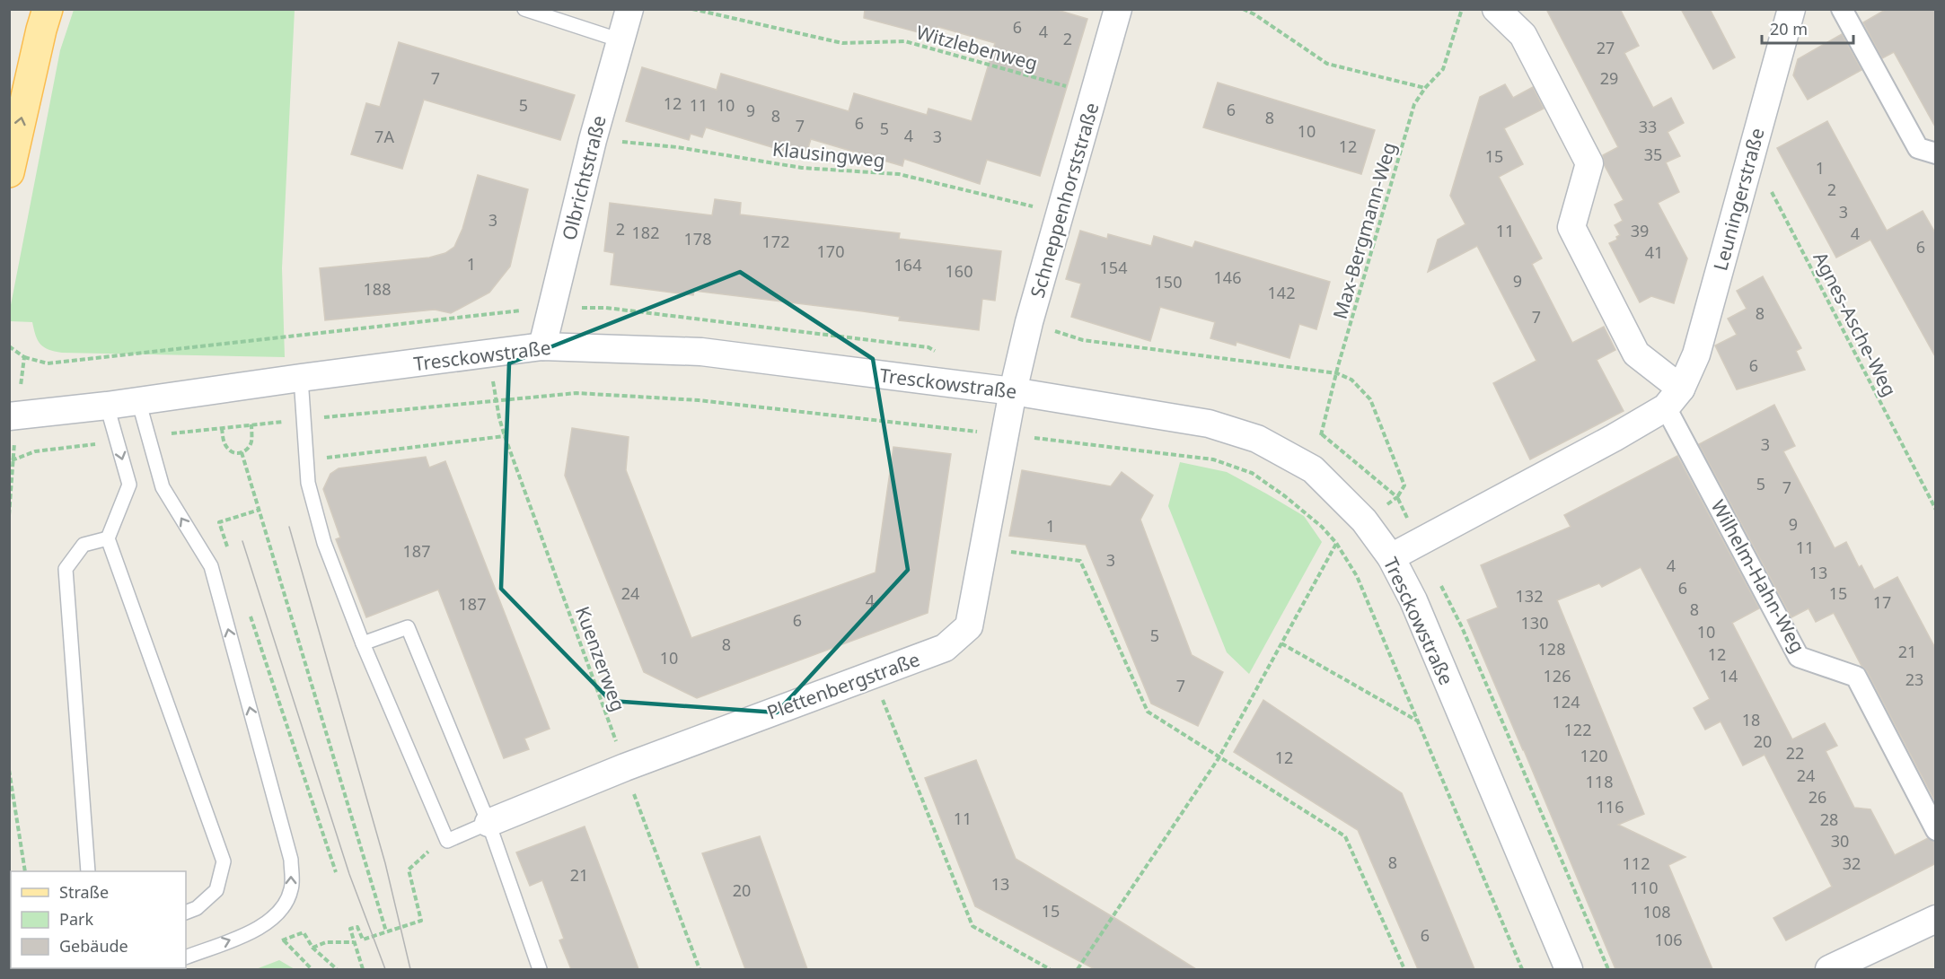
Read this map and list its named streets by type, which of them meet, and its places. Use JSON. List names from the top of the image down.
{
  "streets": {
    "street": [
      "Olbrichtstraße",
      "Leuningerstraße",
      "Schneppenhorststraße",
      "Tresckowstraße",
      "Wilhelm-Hahn-Weg",
      "Plettenbergstraße"
    ],
    "path": [
      "Witzlebenweg",
      "Klausingweg",
      "Max-Bergmann-Weg",
      "Agnes-Asche-Weg",
      "Kuenzerweg"
    ]
  },
  "crossings": [
    ["Witzlebenweg", "Schneppenhorststraße"],
    ["Klausingweg", "Olbrichtstraße"],
    ["Klausingweg", "Schneppenhorststraße"],
    ["Olbrichtstraße", "Tresckowstraße"],
    ["Leuningerstraße", "Agnes-Asche-Weg"],
    ["Leuningerstraße", "Wilhelm-Hahn-Weg"],
    ["Schneppenhorststraße", "Tresckowstraße"],
    ["Schneppenhorststraße", "Plettenbergstraße"],
    ["Max-Bergmann-Weg", "Tresckowstraße"],
    ["Tresckowstraße", "Kuenzerweg"],
    ["Tresckowstraße", "Plettenbergstraße"],
    ["Kuenzerweg", "Plettenbergstraße"]
  ],
  "house_numbers": [
    "6",
    "4",
    "2",
    "27",
    "7",
    "29",
    "12",
    "5",
    "11",
    "10",
    "6",
    "9",
    "8",
    "8",
    "6",
    "7",
    "33",
    "5",
    "10",
    "4",
    "7A",
    "3",
    "12",
    "35",
    "15",
    "1",
    "2",
    "3",
    "3",
    "2",
    "11",
    "39",
    "182",
    "4",
    "178",
    "172",
    "6",
    "170",
    "41",
    "1",
    "164",
    "154",
    "160",
    "146",
    "9",
    "150",
    "188",
    "142",
    "8",
    "7",
    "6",
    "3",
    "5",
    "7",
    "9",
    "1",
    "11",
    "187",
    "3",
    "4",
    "13",
    "6",
    "24",
    "15",
    "132",
    "4",
    "17",
    "187",
    "8",
    "6",
    "130",
    "10",
    "5",
    "8",
    "128",
    "21",
    "12",
    "10",
    "126",
    "14",
    "23",
    "7",
    "124",
    "18",
    "122",
    "20",
    "22",
    "120",
    "12",
    "24",
    "118",
    "26",
    "116",
    "11",
    "28",
    "30",
    "8",
    "112",
    "32",
    "21",
    "13",
    "110",
    "20",
    "15",
    "108",
    "6",
    "106"
  ],
  "legend": ["Straße", "Park", "Gebäude"],
  "scale_bar": "20 m"
}
